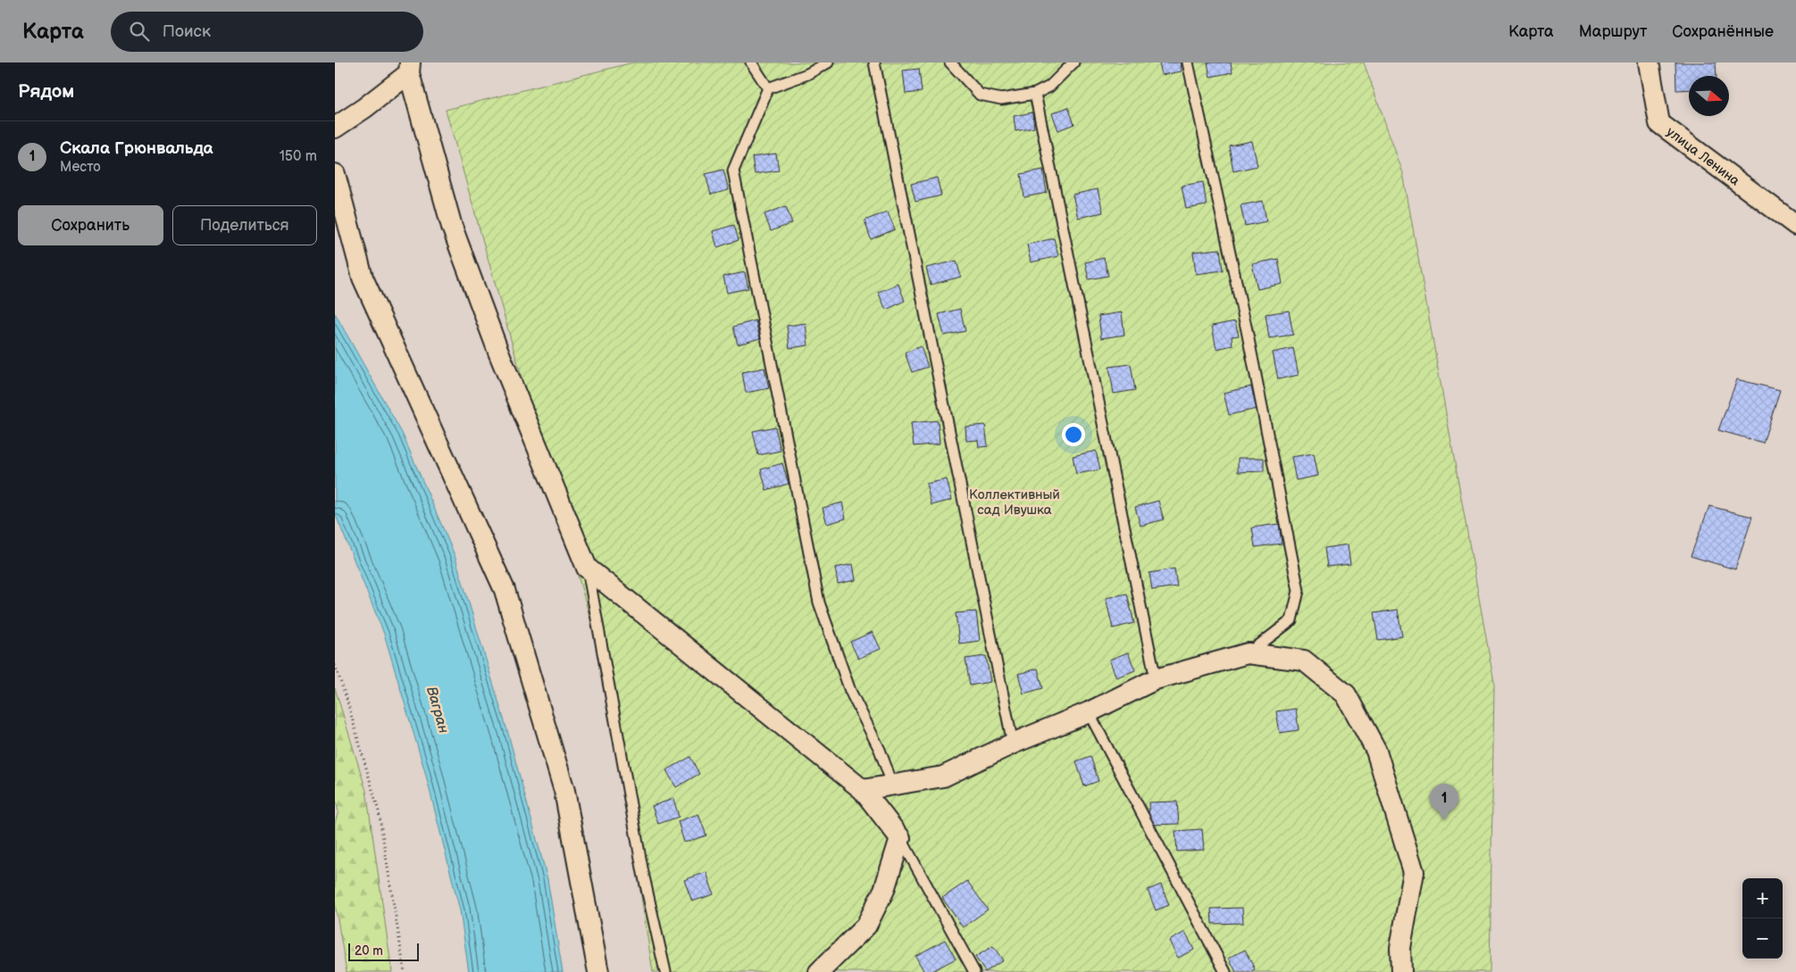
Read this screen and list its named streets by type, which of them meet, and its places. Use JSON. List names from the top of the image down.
{
  "streets": {
    "street": ["улица Ленина"]
  },
  "water": ["Вагран"],
  "parks": ["Коллективный сад Ивушка"],
  "scale_bar": "20 m",
  "north": "right",
  "page": {
    "header": "Карта",
    "search": "Поиск",
    "nav": ["Карта", "Маршрут", "Сохранённые"],
    "heading": "Рядом",
    "list": [
      {
        "mark": "1",
        "name": "Скала Грюнвальда",
        "note": "Место",
        "value": "150 m"
      }
    ],
    "buttons": ["Сохранить", "Поделиться"],
    "pins": "1",
    "map_buttons": ["+", "−"],
    "scale": "20 m"
  }
}
